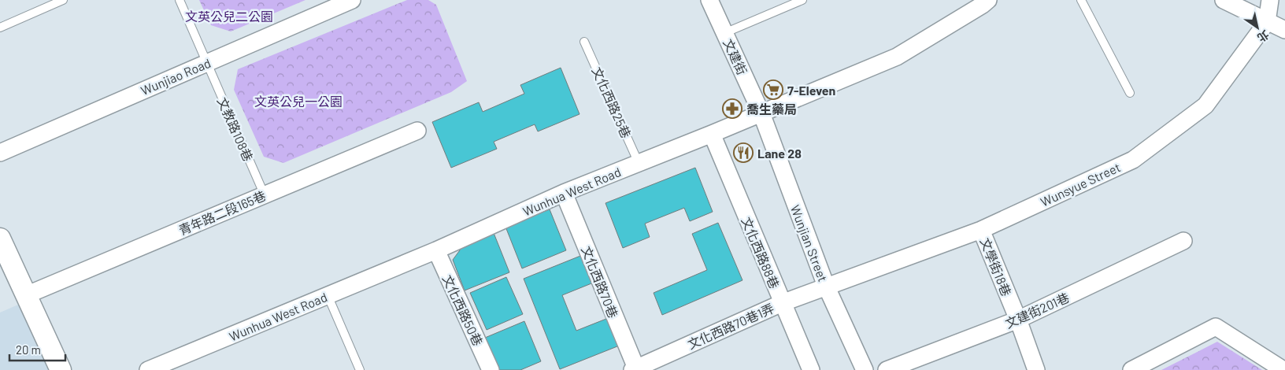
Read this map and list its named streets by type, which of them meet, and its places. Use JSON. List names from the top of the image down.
{
  "streets": {
    "street": [
      "文建街",
      "Wunjiao Road",
      "Wunsyue Street",
      "Wunhua West Road",
      "青年路二段165巷",
      "Wunjian Street",
      "文化西路88巷",
      "文學街18巷",
      "文化西路70巷",
      "文化西路50巷",
      "文建街201巷",
      "文化西路70巷1弄"
    ],
    "lane": ["文化西路25巷", "文教路108巷"]
  },
  "crossings": [
    ["文建街", "Wunhua West Road"],
    ["文建街", "Wunjian Street"],
    ["Wunjiao Road", "文教路108巷"],
    ["文化西路25巷", "Wunhua West Road"],
    ["文教路108巷", "青年路二段165巷"],
    ["Wunsyue Street", "Wunjian Street"],
    ["Wunsyue Street", "文學街18巷"],
    ["Wunsyue Street", "文化西路70巷1弄"],
    ["Wunhua West Road", "Wunjian Street"],
    ["Wunhua West Road", "文化西路88巷"],
    ["Wunhua West Road", "文化西路70巷"],
    ["Wunhua West Road", "文化西路50巷"],
    ["Wunjian Street", "文化西路70巷1弄"],
    ["文化西路88巷", "文化西路70巷1弄"],
    ["文學街18巷", "文建街201巷"],
    ["文化西路70巷", "文化西路70巷1弄"]
  ],
  "parks": ["文英公兒二公園", "文英公兒一公園"],
  "places": {
    "supermarket": ["7-Eleven"],
    "pharmacy": ["喬生藥局"],
    "restaurant": ["Lane 28"]
  },
  "scale_bar": "20 m",
  "north": "bottom right"
}
